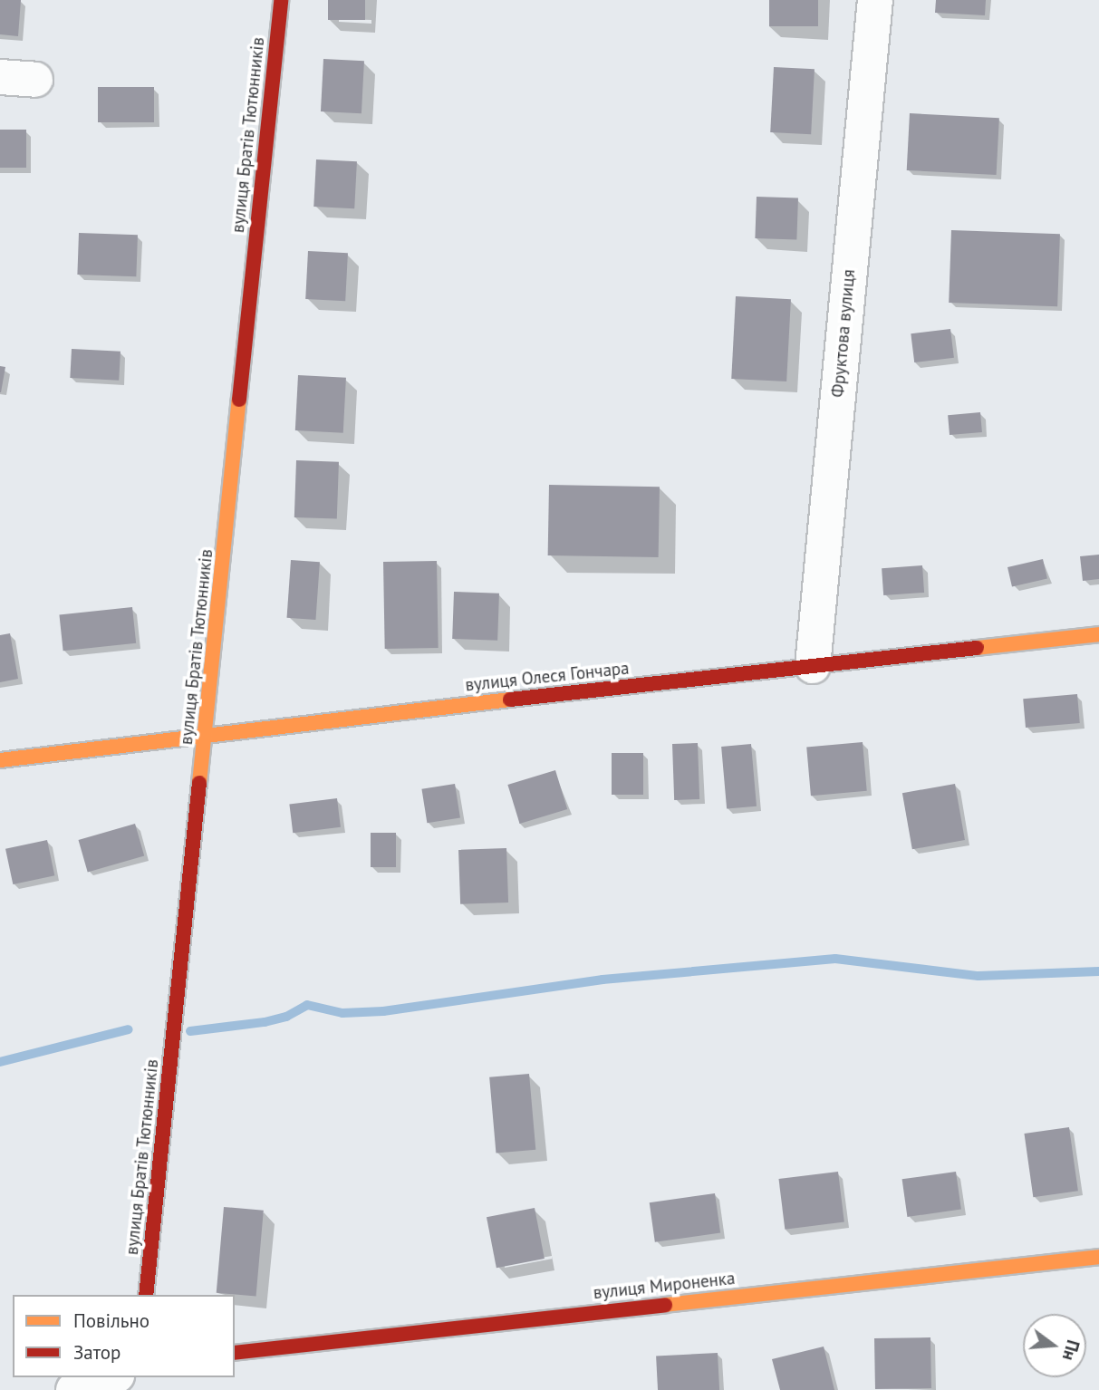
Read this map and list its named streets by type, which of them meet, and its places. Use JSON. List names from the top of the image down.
{
  "streets": {
    "street": [
      "вулиця Братів Тютюнників",
      "Фруктова вулиця",
      "вулиця Олеся Гончара",
      "вулиця Мироненка"
    ]
  },
  "crossings": [
    ["вулиця Братів Тютюнників", "вулиця Олеся Гончара"],
    ["Фруктова вулиця", "вулиця Олеся Гончара"]
  ],
  "legend": ["Повільно", "Затор"],
  "north": "right"
}
